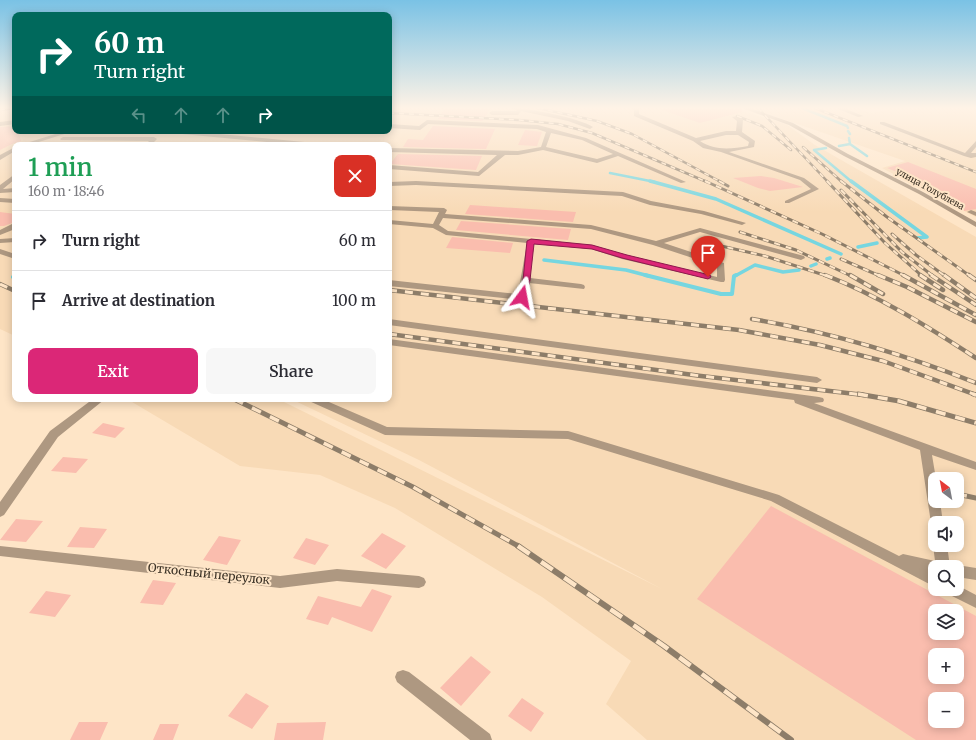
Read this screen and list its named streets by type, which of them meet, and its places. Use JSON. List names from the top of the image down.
{
  "streets": {
    "street": ["улица Голублева", "Откосный переулок"]
  },
  "north": "top left",
  "page": {
    "turn": ["60 m", "Turn right"],
    "heading": ["1 min", "160 m · 18:46"],
    "list": [
      {
        "name": "Turn right",
        "value": "60 m"
      },
      {
        "name": "Arrive at destination",
        "value": "100 m"
      }
    ],
    "buttons": ["Exit", "Share"],
    "map_buttons": ["+", "−"]
  }
}
